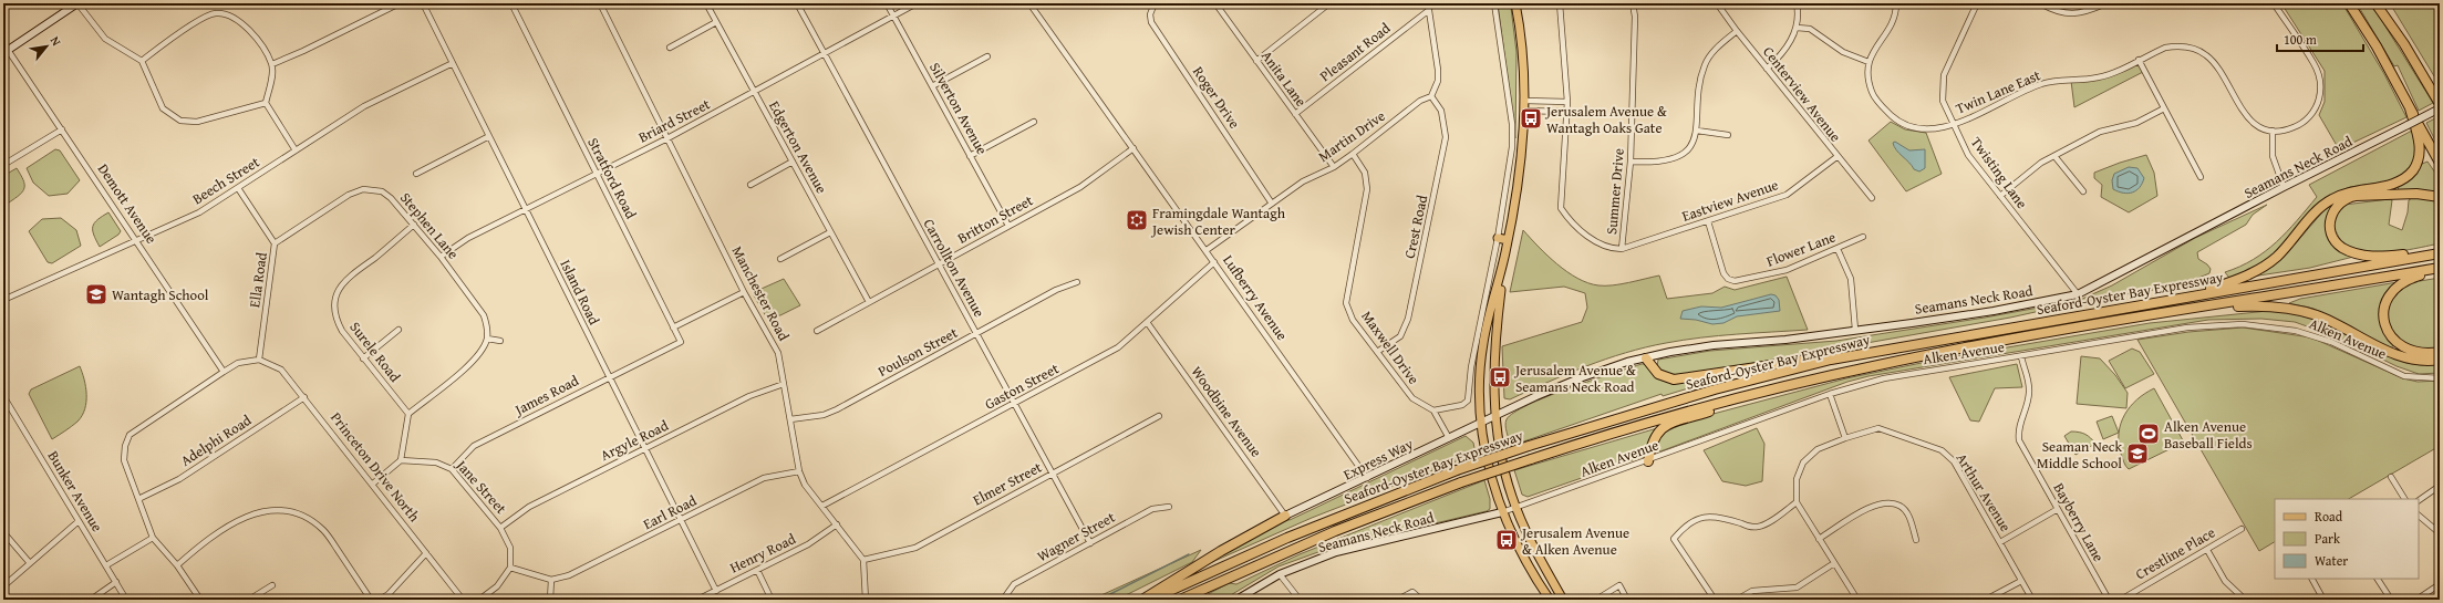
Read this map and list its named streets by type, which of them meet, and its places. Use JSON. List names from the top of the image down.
{
  "streets": {
    "highway": ["Seaford-Oyster Bay Expressway"],
    "main road": ["Seamans Neck Road", "Express Way"],
    "street": [
      "Pleasant Road",
      "Anita Lane",
      "Twin Lane East",
      "Centerview Avenue",
      "Roger Drive",
      "Silverton Avenue",
      "Briard Street",
      "Martin Drive",
      "Edgerton Avenue",
      "Twisting Lane",
      "Stratford Road",
      "Beech Street",
      "Summer Drive",
      "Eastview Avenue",
      "Demott Avenue",
      "Britton Street",
      "Stephen Lane",
      "Crest Road",
      "Flower Lane",
      "Carrollton Avenue",
      "Ella Road",
      "Island Road",
      "Manchester Road",
      "Lufberry Avenue",
      "Alken Avenue",
      "Maxwell Drive",
      "Surele Road",
      "Poulson Street",
      "Gaston Street",
      "James Road",
      "Woodbine Avenue",
      "Adelphi Road",
      "Argyle Road",
      "Princeton Drive North",
      "Elmer Street",
      "Jane Street",
      "Bunker Avenue",
      "Arthur Avenue",
      "Earl Road",
      "Bayberry Lane",
      "Wagner Street",
      "Henry Road",
      "Crestline Place"
    ]
  },
  "crossings": [
    ["Pleasant Road", "Anita Lane"],
    ["Anita Lane", "Martin Drive"],
    ["Twin Lane East", "Twisting Lane"],
    ["Centerview Avenue", "Eastview Avenue"],
    ["Roger Drive", "Martin Drive"],
    ["Silverton Avenue", "Briard Street"],
    ["Silverton Avenue", "Britton Street"],
    ["Briard Street", "Edgerton Avenue"],
    ["Briard Street", "Stratford Road"],
    ["Briard Street", "Stephen Lane"],
    ["Briard Street", "Carrollton Avenue"],
    ["Briard Street", "Island Road"],
    ["Briard Street", "Manchester Road"],
    ["Martin Drive", "Crest Road"],
    ["Martin Drive", "Lufberry Avenue"],
    ["Martin Drive", "Maxwell Drive"],
    ["Edgerton Avenue", "Britton Street"],
    ["Seamans Neck Road", "Twisting Lane"],
    ["Seamans Neck Road", "Alken Avenue"],
    ["Seamans Neck Road", "Express Way"],
    ["Stratford Road", "James Road"],
    ["Beech Street", "Demott Avenue"],
    ["Beech Street", "Ella Road"],
    ["Beech Street", "Island Road"],
    ["Summer Drive", "Eastview Avenue"],
    ["Eastview Avenue", "Flower Lane"],
    ["Britton Street", "Carrollton Avenue"],
    ["Britton Street", "Lufberry Avenue"],
    ["Stephen Lane", "Ella Road"],
    ["Stephen Lane", "Surele Road"],
    ["Crest Road", "Maxwell Drive"],
    ["Carrollton Avenue", "Poulson Street"],
    ["Carrollton Avenue", "Gaston Street"],
    ["Carrollton Avenue", "Elmer Street"],
    ["Carrollton Avenue", "Wagner Street"],
    ["Ella Road", "Princeton Drive North"],
    ["Island Road", "James Road"],
    ["Island Road", "Argyle Road"],
    ["Island Road", "Earl Road"],
    ["Island Road", "Henry Road"],
    ["Manchester Road", "Poulson Street"],
    ["Manchester Road", "Gaston Street"],
    ["Manchester Road", "Argyle Road"],
    ["Manchester Road", "Elmer Street"],
    ["Manchester Road", "Earl Road"],
    ["Manchester Road", "Henry Road"],
    ["Lufberry Avenue", "Gaston Street"],
    ["Lufberry Avenue", "Express Way"],
    ["Alken Avenue", "Bayberry Lane"],
    ["Gaston Street", "Woodbine Avenue"],
    ["James Road", "Jane Street"],
    ["Woodbine Avenue", "Express Way"],
    ["Adelphi Road", "Princeton Drive North"],
    ["Argyle Road", "Jane Street"]
  ],
  "places": {
    "bus stop": ["Jerusalem Avenue & Wantagh Oaks Gate", "Jerusalem Avenue & Seamans Neck Road", "Jerusalem Avenue & Alken Avenue"],
    "synagogue": ["Framingdale Wantagh Jewish Center"],
    "school or university": ["Wantagh School", "Seaman Neck Middle School"],
    "sports": ["Alken Avenue Baseball Fields"]
  },
  "legend": ["Road", "Park", "Water"],
  "scale_bar": "100 m",
  "north": "top right"
}
